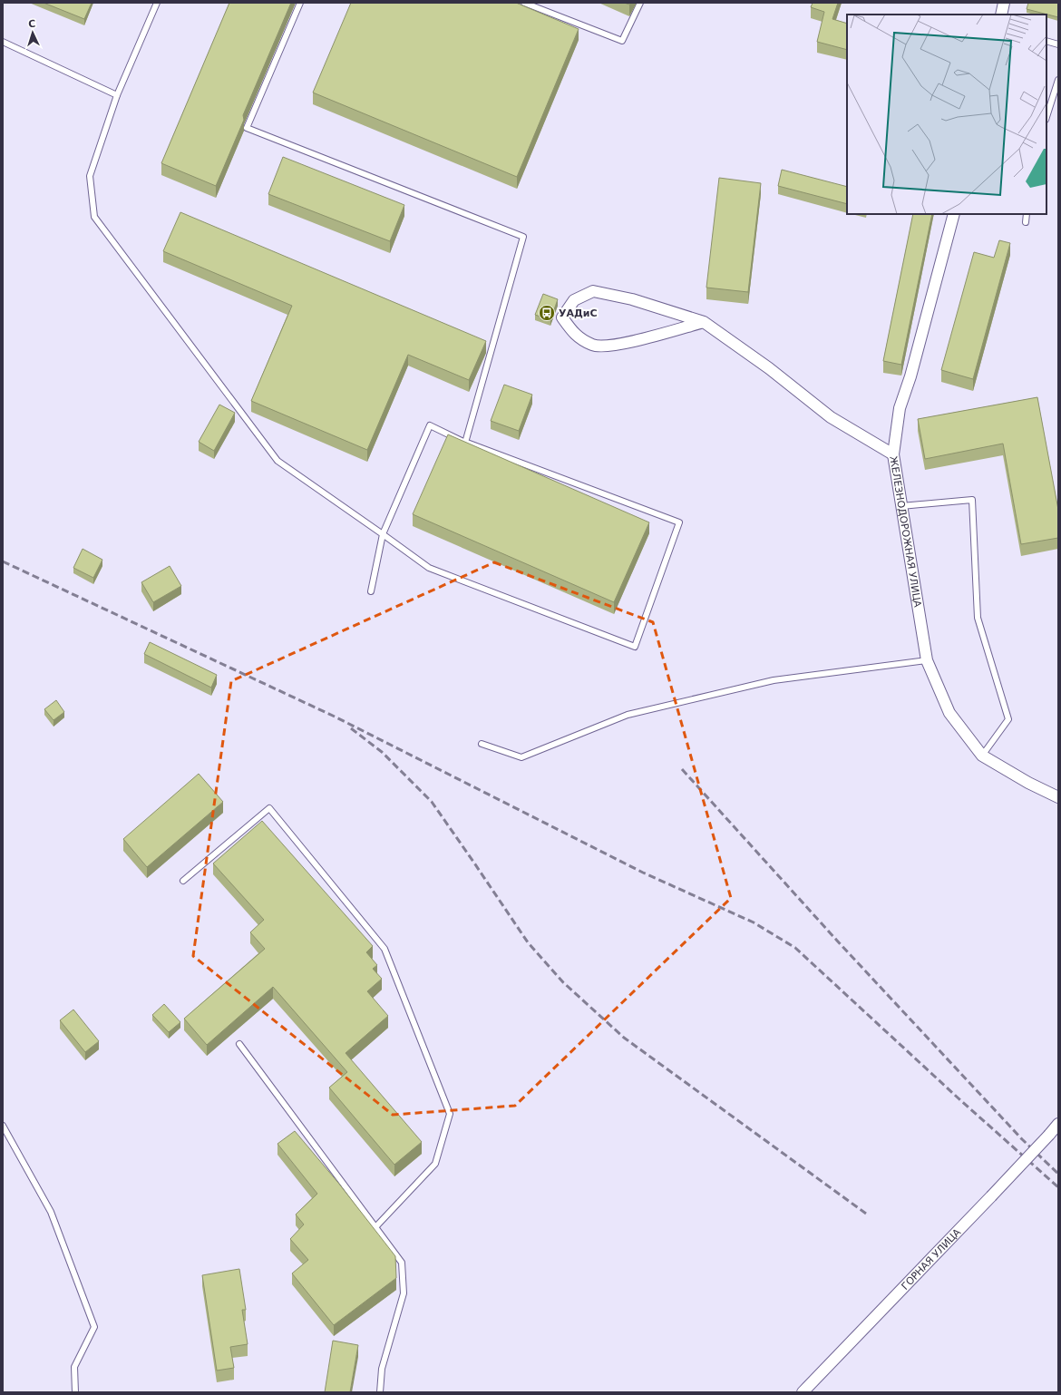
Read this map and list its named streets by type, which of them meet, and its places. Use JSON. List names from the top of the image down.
{
  "streets": {
    "street": ["ЖЕЛЕЗНОДОРОЖНАЯ УЛИЦА", "ГОРНАЯ УЛИЦА"]
  },
  "places": {
    "bus stop": ["УАДиС"]
  },
  "north": "top"
}
